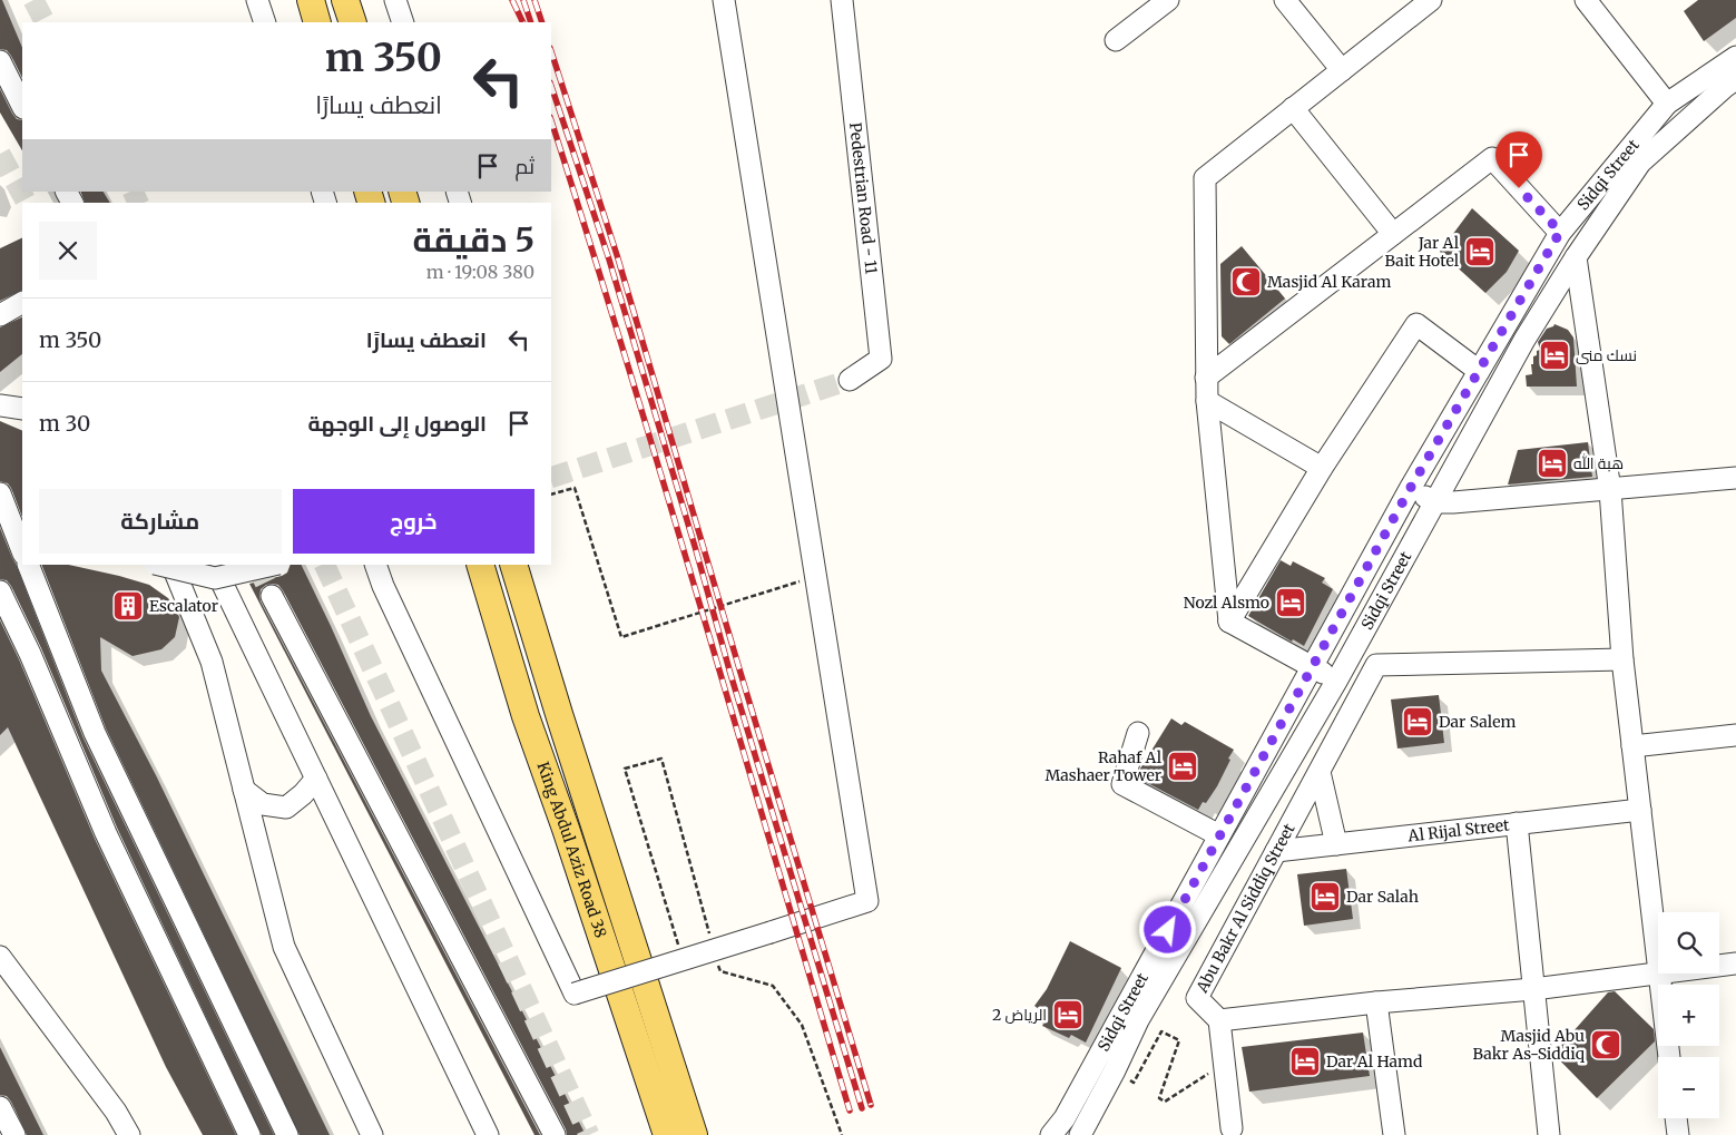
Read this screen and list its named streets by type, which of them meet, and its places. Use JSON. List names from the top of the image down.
{
  "streets": {
    "main road": ["King Abdul Aziz Road 38"],
    "street": [
      "Sidqi Street",
      "Pedestrian Road - 11",
      "Al Rijal Street",
      "Abu Bakr Al Siddiq Street"
    ]
  },
  "crossings": [
    ["Al Rijal Street", "Abu Bakr Al Siddiq Street"]
  ],
  "places": {
    "hotel": [
      "Jar Al Bait Hotel",
      "نسك منى",
      "هبة الله",
      "Nozl Alsmo",
      "Dar Salem",
      "Rahaf Al Mashaer Tower",
      "Dar Salah",
      "الرياض 2",
      "Dar Al Hamd"
    ],
    "mosque": ["Masjid Al Karam", "Masjid Abu Bakr As-Siddiq"],
    "building": ["Escalator"]
  },
  "page": {
    "turn": ["350 m", "انعطف يسارًا"],
    "then": "ثم",
    "heading": ["5 دقيقة", "380 m · 19:08"],
    "list": [
      {
        "name": "انعطف يسارًا",
        "value": "350 m"
      },
      {
        "name": "الوصول إلى الوجهة",
        "value": "30 m"
      }
    ],
    "buttons": ["خروج", "مشاركة"],
    "map_buttons": ["+", "−"]
  }
}
